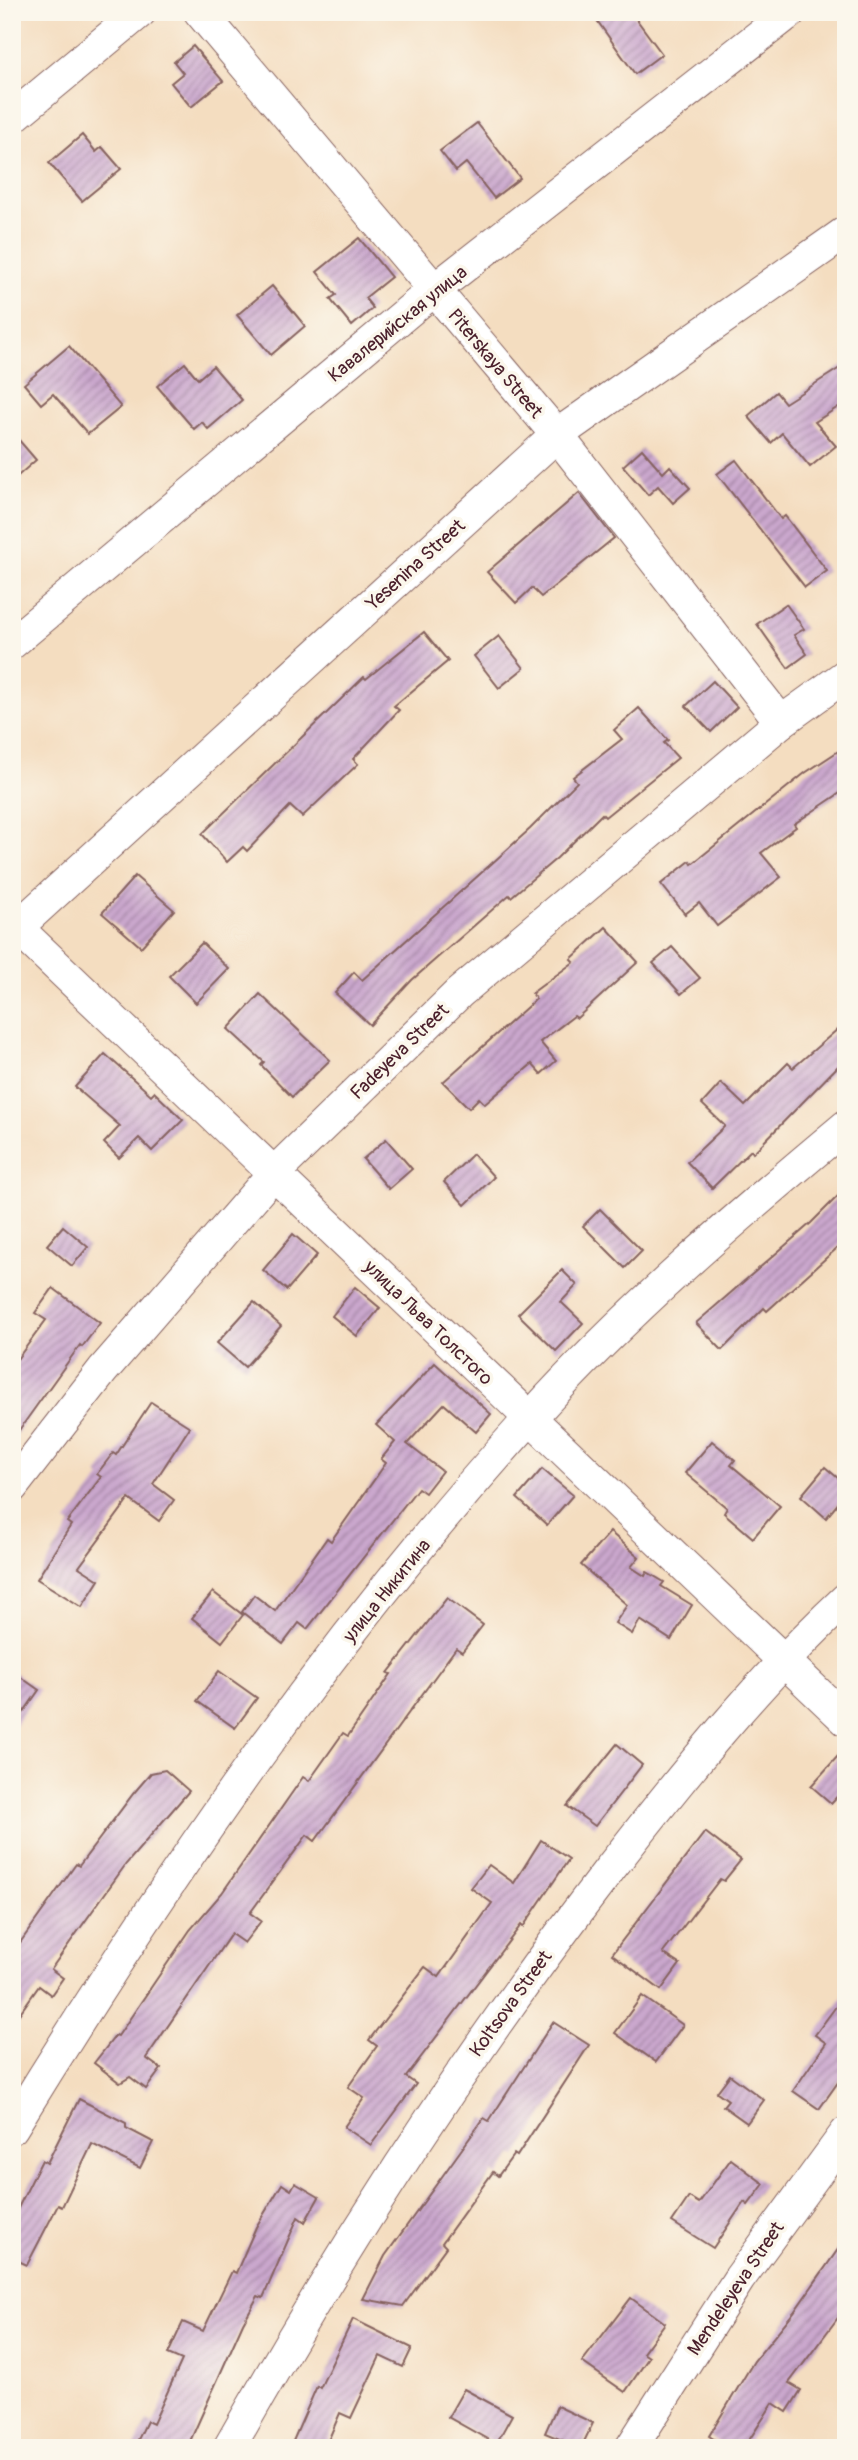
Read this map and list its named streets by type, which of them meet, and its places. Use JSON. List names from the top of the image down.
{
  "streets": {
    "street": [
      "Кавалерийская улица",
      "Piterskaya Street",
      "Yesenina Street",
      "Fadeyeva Street",
      "улица Льва Толстого",
      "улица Никитина",
      "Koltsova Street",
      "Mendeleyeva Street"
    ]
  },
  "crossings": [
    ["Кавалерийская улица", "Piterskaya Street"],
    ["Piterskaya Street", "Yesenina Street"],
    ["Piterskaya Street", "Fadeyeva Street"],
    ["Yesenina Street", "улица Льва Толстого"],
    ["Fadeyeva Street", "улица Льва Толстого"],
    ["улица Льва Толстого", "улица Никитина"],
    ["улица Льва Толстого", "Koltsova Street"]
  ]
}
